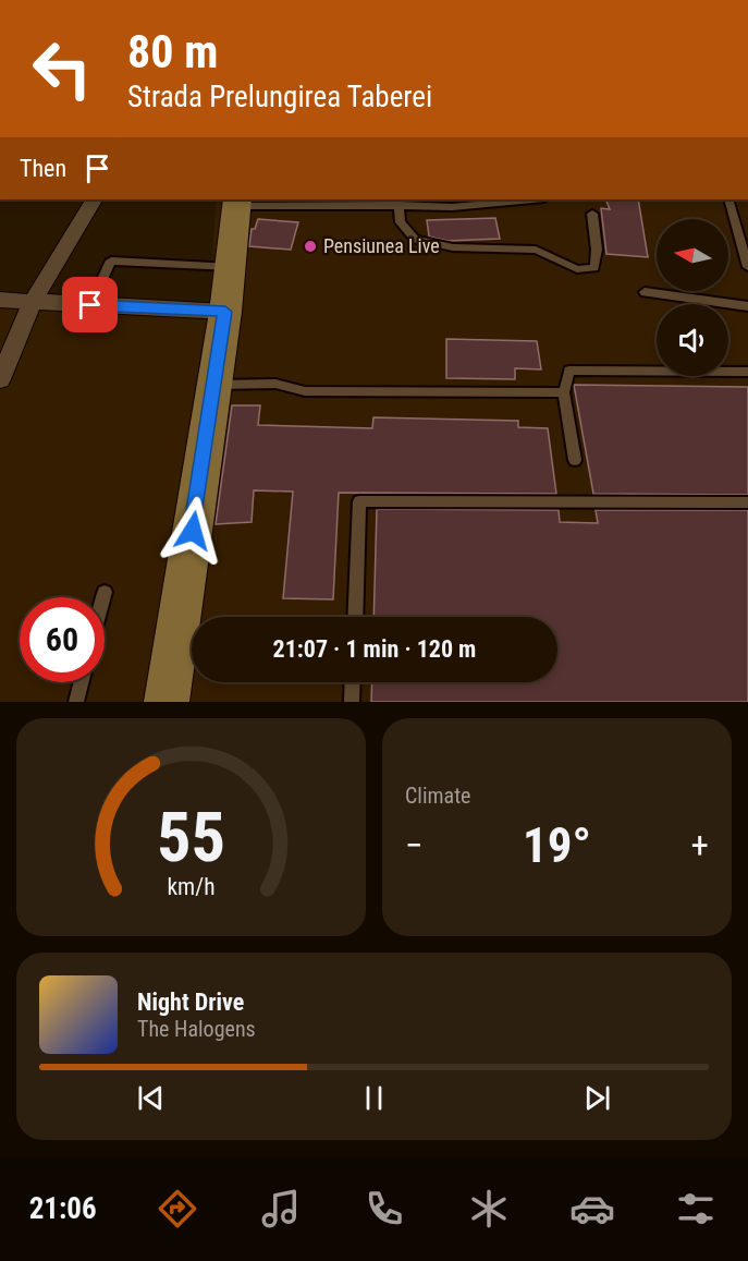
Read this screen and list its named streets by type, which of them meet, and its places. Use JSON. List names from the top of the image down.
{
  "places": ["Pensiunea Live"],
  "north": "left",
  "page": {
    "turn": ["80 m", "Strada Prelungirea Taberei"],
    "then": "Then",
    "limit": "60",
    "trip": "21:07 · 1 min · 120 m",
    "tile": "Climate",
    "heat": ["−", "19°", "+"],
    "song": ["Night Drive", "The Halogens"],
    "tabs": "21:06",
    "gauge": ["55", "km/h"]
  }
}
